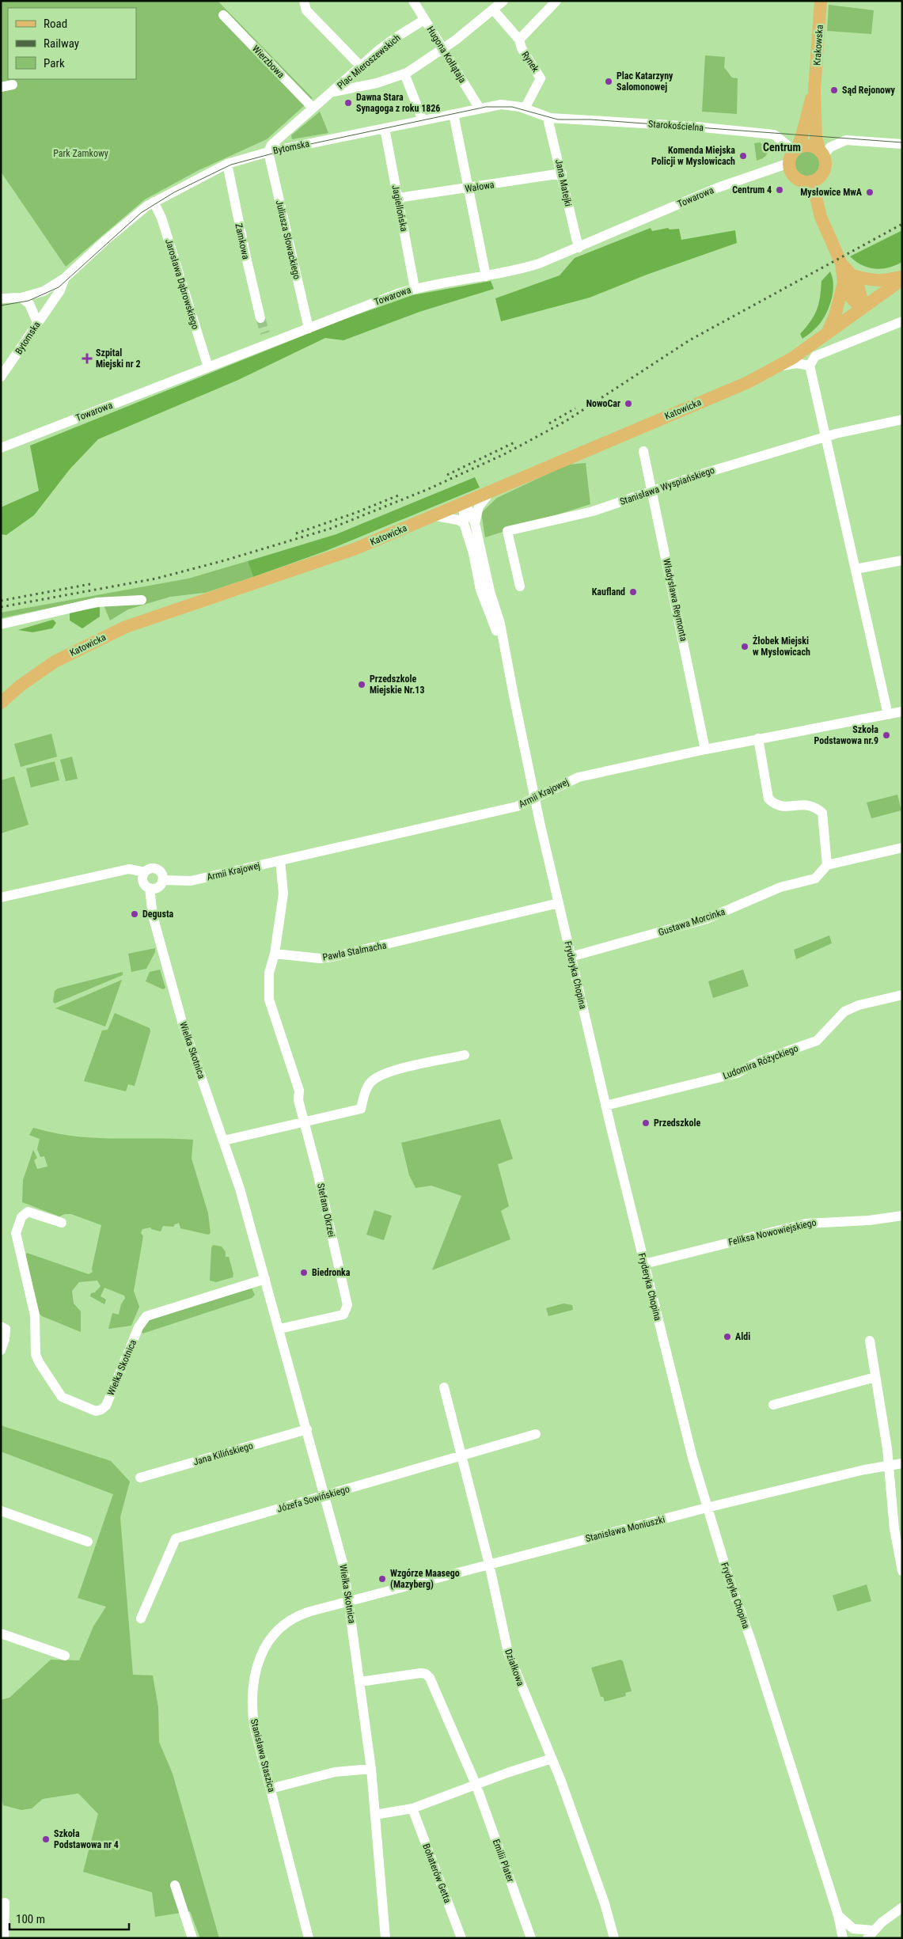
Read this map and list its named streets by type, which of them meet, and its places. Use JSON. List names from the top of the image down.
{
  "streets": {
    "main road": ["Krakowska", "Katowicka"],
    "street": [
      "Hugona Kołłątaja",
      "Wierzbowa",
      "Plac Mieroszewskich",
      "Rynek",
      "Starokościelna",
      "Bytomska",
      "Jana Matejki",
      "Wałowa",
      "Towarowa",
      "Jagiellońska",
      "Juliusza Słowackiego",
      "Zamkowa",
      "Jarosława Dąbrowskiego",
      "Stanisława Wyspiańskiego",
      "Władysława Reymonta",
      "Armii Krajowej",
      "Gustawa Morcinka",
      "Pawła Stalmacha",
      "Fryderyka Chopina",
      "Wielka Skotnica",
      "Ludomira Różyckiego",
      "Stefana Okrzei",
      "Feliksa Nowowiejskiego",
      "Jana Kilińskiego",
      "Józefa Sowińskiego",
      "Stanisława Moniuszki",
      "Działkowa",
      "Stanisława Staszica",
      "Emilii Plater",
      "Bohaterów Getta"
    ]
  },
  "crossings": [
    ["Krakowska", "Starokościelna"],
    ["Krakowska", "Towarowa"],
    ["Hugona Kołłątaja", "Plac Mieroszewskich"],
    ["Hugona Kołłątaja", "Bytomska"],
    ["Wierzbowa", "Plac Mieroszewskich"],
    ["Plac Mieroszewskich", "Bytomska"],
    ["Plac Mieroszewskich", "Juliusza Słowackiego"],
    ["Rynek", "Bytomska"],
    ["Starokościelna", "Bytomska"],
    ["Starokościelna", "Jana Matejki"],
    ["Starokościelna", "Towarowa"],
    ["Bytomska", "Jana Matejki"],
    ["Bytomska", "Jagiellońska"],
    ["Bytomska", "Juliusza Słowackiego"],
    ["Bytomska", "Zamkowa"],
    ["Bytomska", "Jarosława Dąbrowskiego"],
    ["Jana Matejki", "Wałowa"],
    ["Jana Matejki", "Towarowa"],
    ["Wałowa", "Jagiellońska"],
    ["Towarowa", "Jagiellońska"],
    ["Towarowa", "Juliusza Słowackiego"],
    ["Towarowa", "Jarosława Dąbrowskiego"],
    ["Katowicka", "Fryderyka Chopina"],
    ["Stanisława Wyspiańskiego", "Władysława Reymonta"],
    ["Władysława Reymonta", "Armii Krajowej"],
    ["Armii Krajowej", "Fryderyka Chopina"],
    ["Armii Krajowej", "Wielka Skotnica"],
    ["Gustawa Morcinka", "Fryderyka Chopina"],
    ["Pawła Stalmacha", "Fryderyka Chopina"],
    ["Fryderyka Chopina", "Ludomira Różyckiego"],
    ["Fryderyka Chopina", "Feliksa Nowowiejskiego"],
    ["Fryderyka Chopina", "Stanisława Moniuszki"],
    ["Wielka Skotnica", "Stefana Okrzei"],
    ["Wielka Skotnica", "Jana Kilińskiego"],
    ["Wielka Skotnica", "Józefa Sowińskiego"],
    ["Wielka Skotnica", "Stanisława Moniuszki"],
    ["Wielka Skotnica", "Stanisława Staszica"],
    ["Wielka Skotnica", "Emilii Plater"],
    ["Józefa Sowińskiego", "Działkowa"],
    ["Stanisława Moniuszki", "Działkowa"],
    ["Stanisława Moniuszki", "Stanisława Staszica"]
  ],
  "districts": ["Centrum"],
  "parks": ["Park Zamkowy"],
  "places": {
    "other": [
      "Plac Katarzyny Salomonowej",
      "Sąd Rejonowy",
      "Dawna Stara Synagoga z roku 1826",
      "Komenda Miejska Policji w Mysłowicach",
      "Centrum 4",
      "Mysłowice MwA",
      "NowoCar",
      "Kaufland",
      "Żłobek Miejski w Mysłowicach",
      "Przedszkole Miejskie Nr.13",
      "Szkoła Podstawowa nr.9",
      "Degusta",
      "Przedszkole",
      "Biedronka",
      "Aldi",
      "Wzgórze Maasego (Mazyberg)",
      "Szkoła Podstawowa nr 4"
    ],
    "health": ["Szpital Miejski nr 2"]
  },
  "legend": ["Road", "Railway", "Park"],
  "scale_bar": "100 m"
}
